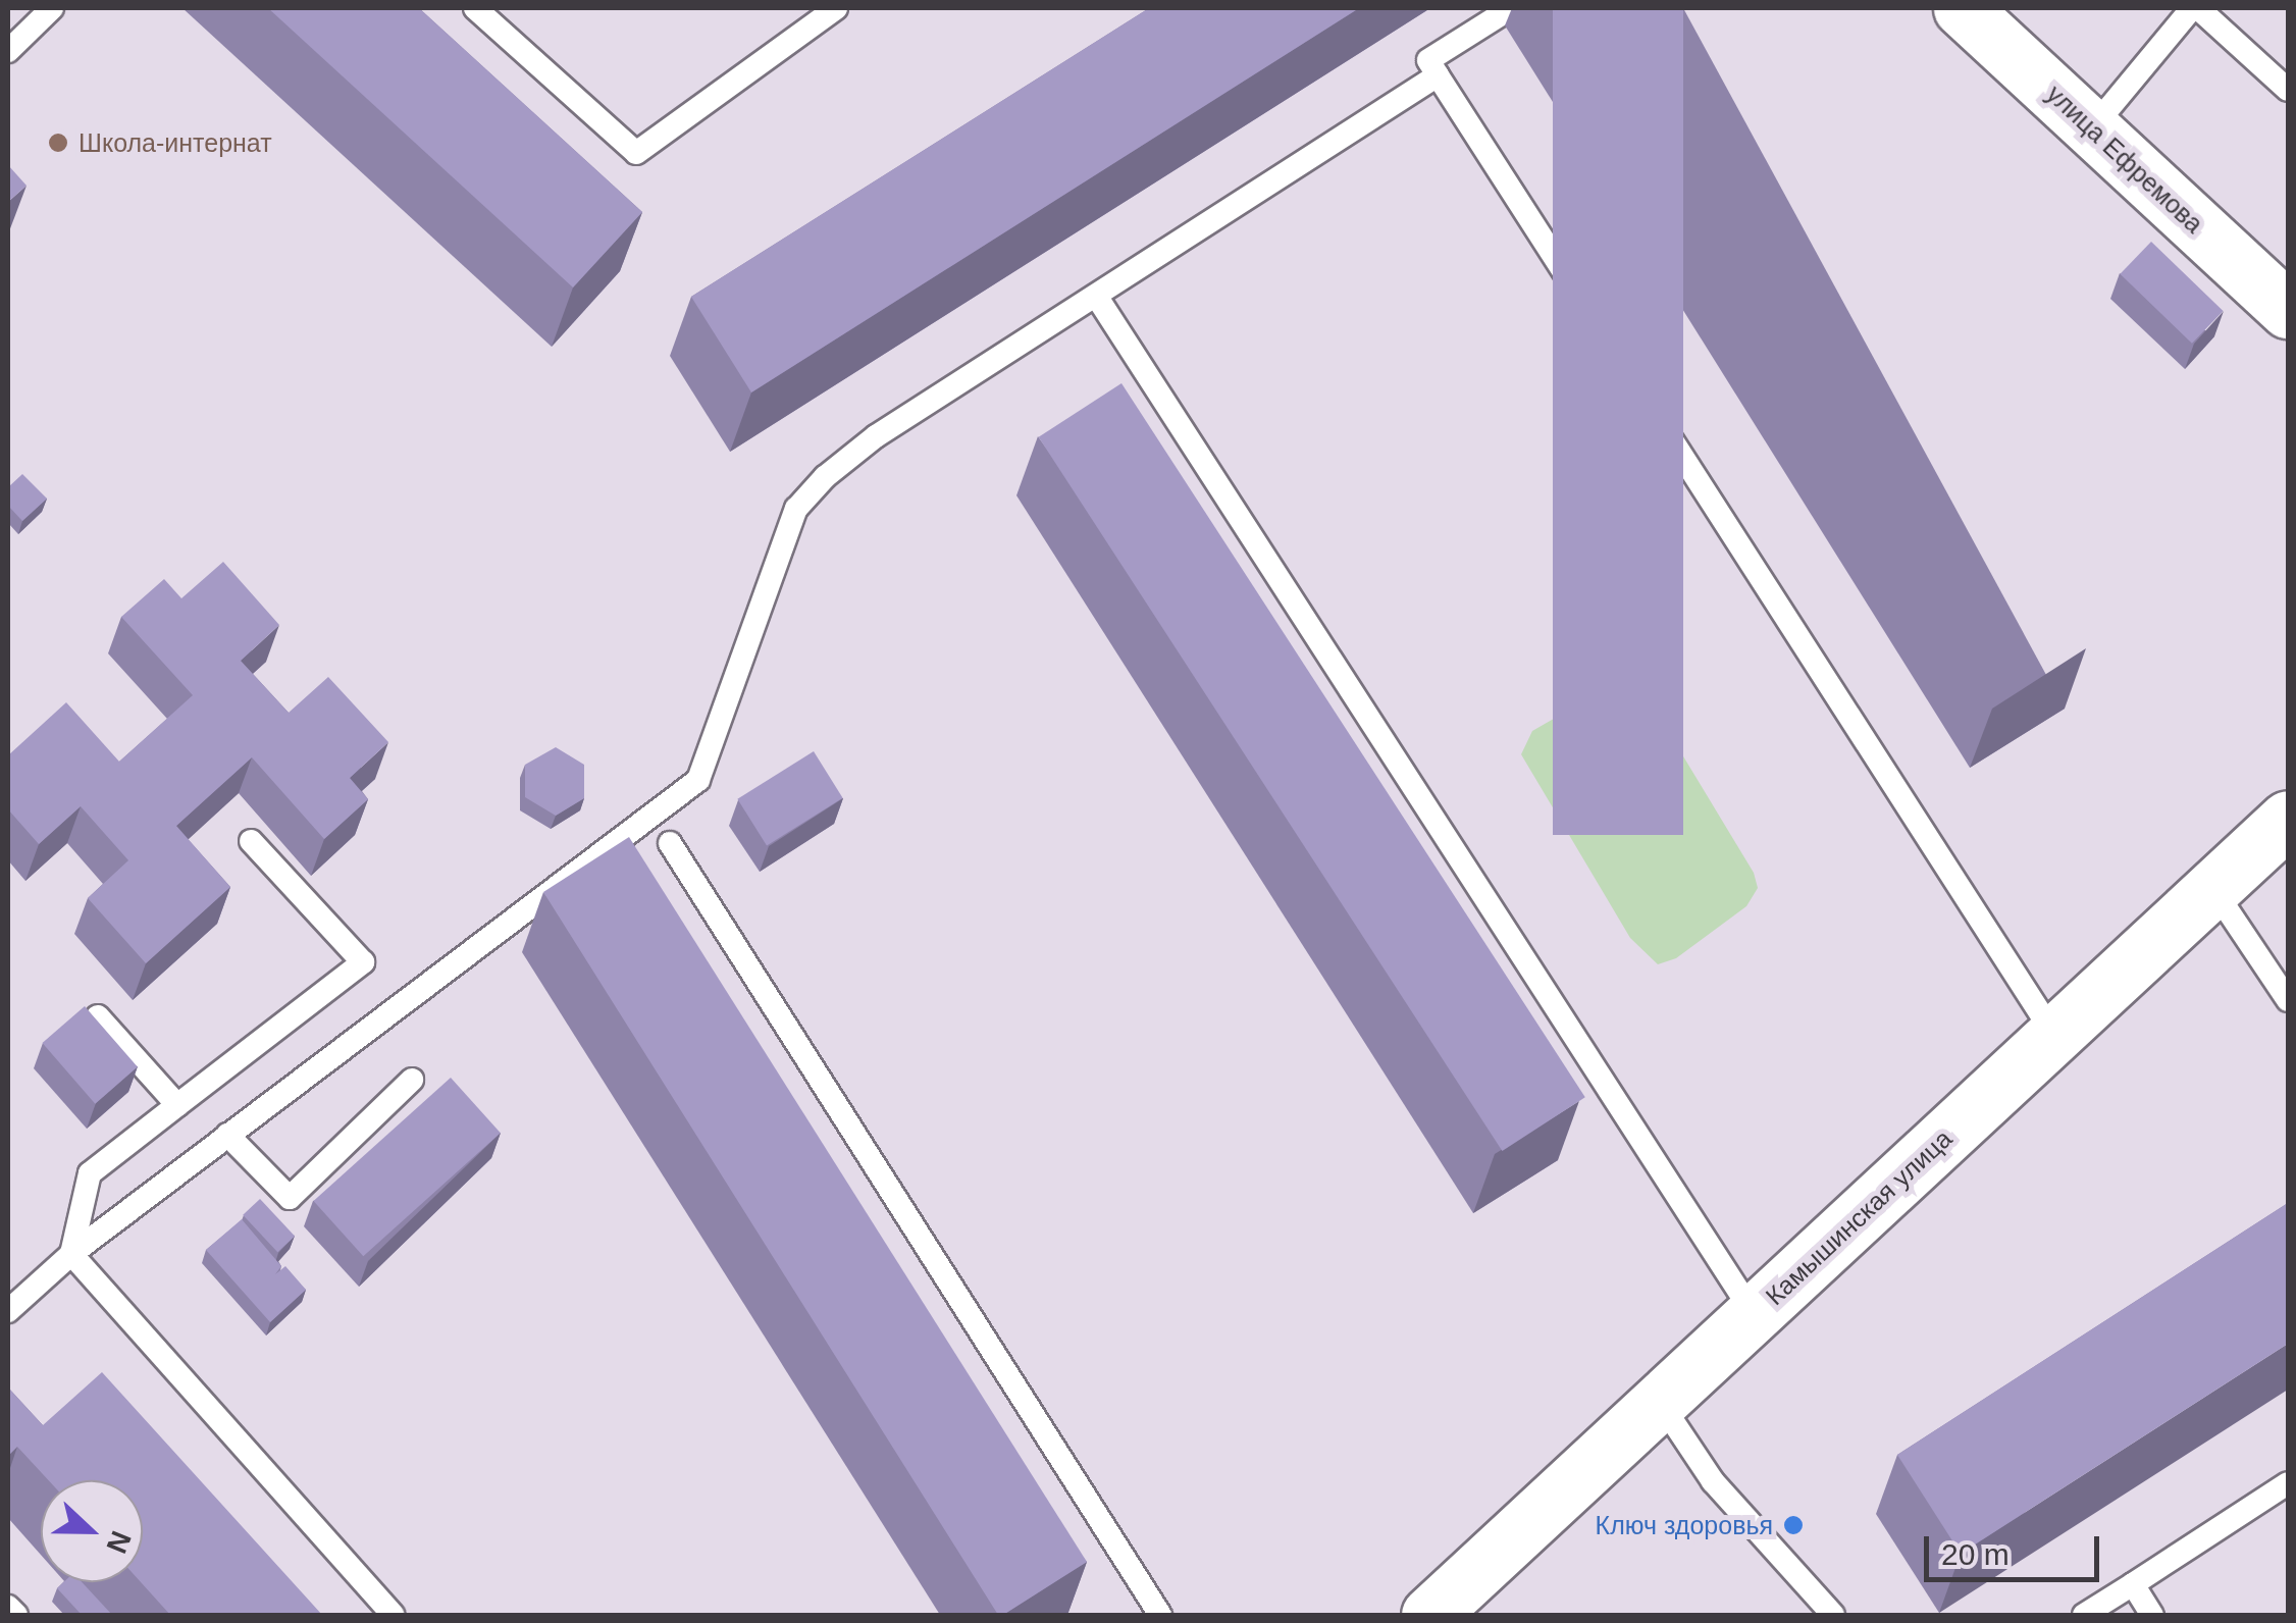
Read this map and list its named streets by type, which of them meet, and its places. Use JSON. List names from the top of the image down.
{
  "streets": {
    "street": ["улица Ефремова", "Камышинская улица"]
  },
  "places": ["Школа-интернат", "Ключ здоровья"],
  "scale_bar": "20 m",
  "north": "right"
}
